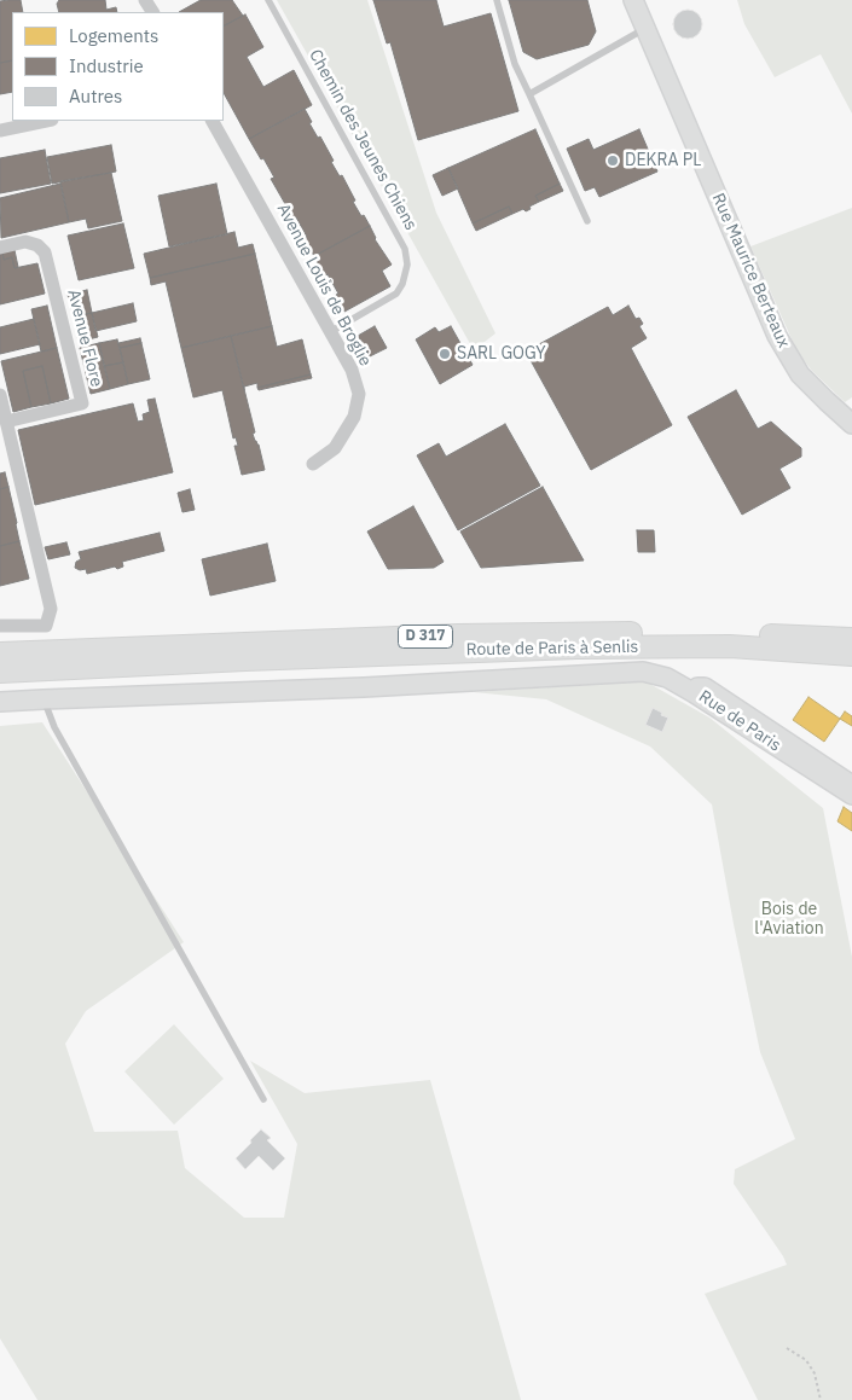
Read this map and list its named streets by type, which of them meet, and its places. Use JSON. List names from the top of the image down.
{
  "streets": {
    "main road": ["D 317", "Route de Paris à Senlis"],
    "street": [
      "Rue Maurice Berteaux",
      "Avenue Louis de Broglie",
      "Avenue Flore",
      "Rue de Paris"
    ],
    "lane": ["Chemin des Jeunes Chiens"]
  },
  "crossings": [
    ["Chemin des Jeunes Chiens", "Avenue Louis de Broglie"]
  ],
  "parks": ["Bois de l'Aviation"],
  "places": ["DEKRA PL", "SARL GOGY"],
  "legend": ["Logements", "Industrie", "Autres"]
}
